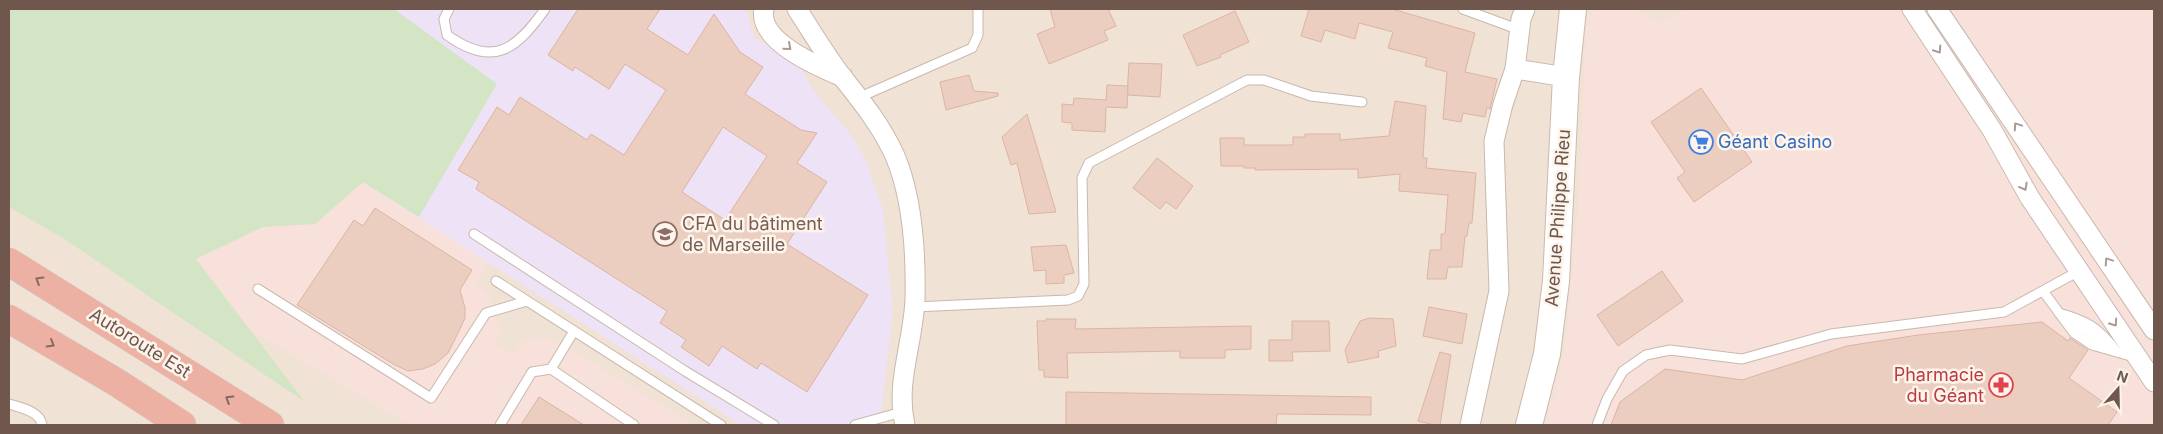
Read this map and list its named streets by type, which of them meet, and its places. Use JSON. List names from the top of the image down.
{
  "streets": {
    "highway": ["Autoroute Est"],
    "street": ["Avenue Philippe Rieu"]
  },
  "places": {
    "supermarket": ["Géant Casino"],
    "school or university": ["CFA du bâtiment de Marseille"],
    "pharmacy": ["Pharmacie du Géant"]
  },
  "north": "top"
}
